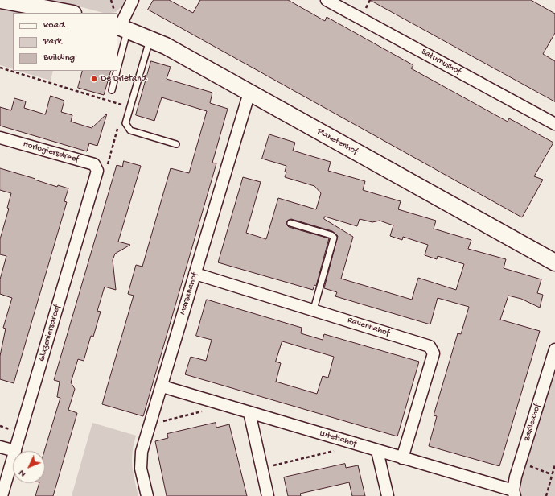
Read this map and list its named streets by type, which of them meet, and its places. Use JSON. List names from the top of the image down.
{
  "streets": {
    "street": [
      "Saturnushof",
      "Planetenhof",
      "Horlogiersdreef",
      "Marsanahof",
      "Ravennahof",
      "Glazeniersdreef",
      "Basileahof",
      "Lutetiahof"
    ]
  },
  "crossings": [
    ["Planetenhof", "Marsanahof"],
    ["Horlogiersdreef", "Glazeniersdreef"],
    ["Marsanahof", "Ravennahof"],
    ["Marsanahof", "Lutetiahof"],
    ["Ravennahof", "Lutetiahof"],
    ["Basileahof", "Lutetiahof"]
  ],
  "places": ["De Drietand"],
  "legend": ["Road", "Park", "Building"],
  "north": "bottom left"
}
